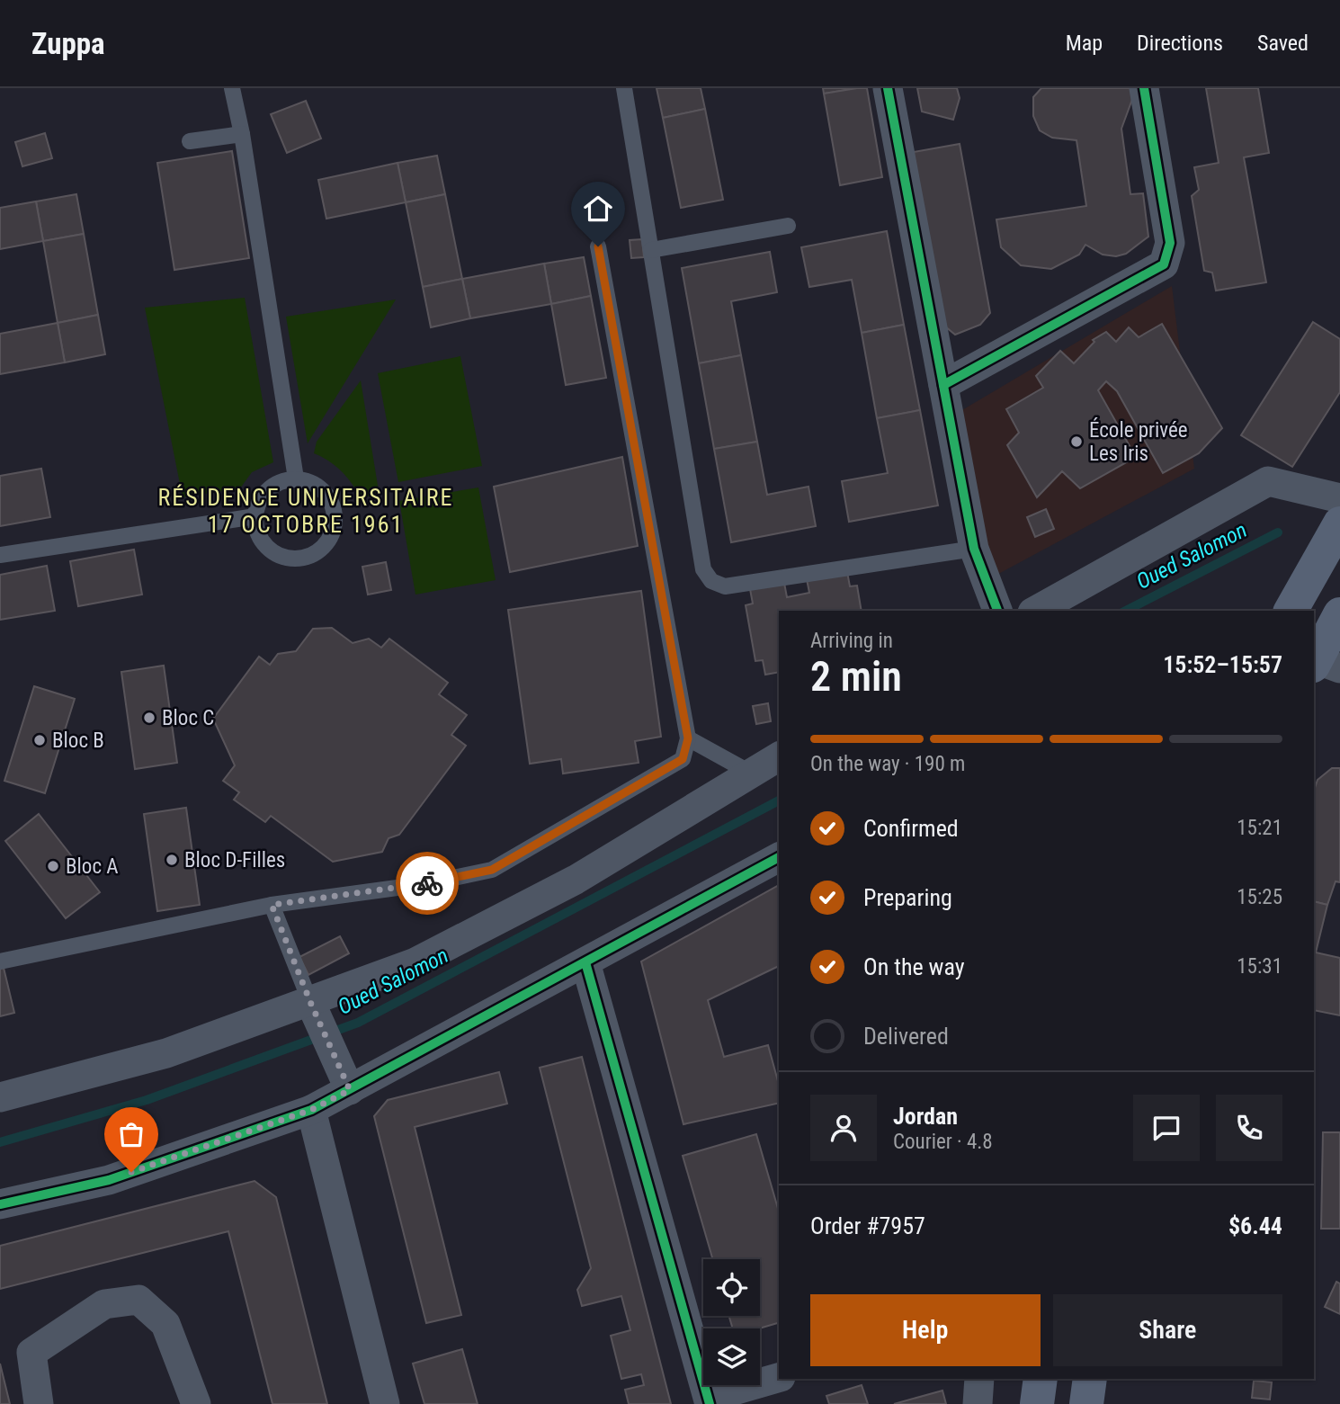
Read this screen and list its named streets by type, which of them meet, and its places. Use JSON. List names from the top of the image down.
{
  "districts": ["RÉSIDENCE UNIVERSITAIRE 17 OCTOBRE 1961"],
  "water": ["Oued Salomon"],
  "places": [
    "École privée Les Iris",
    "Bloc C",
    "Bloc B",
    "Bloc D-Filles",
    "Bloc A"
  ],
  "page": {
    "header": "Zuppa",
    "nav": ["Map", "Directions", "Saved"],
    "heading": ["2 min", "Arriving in", "15:52–15:57"],
    "panel": [
      "Jordan",
      "Courier · 4.8",
      "Order #7957",
      "$6.44"
    ],
    "bar": "On the way · 190 m",
    "list": [
      ["Confirmed", "15:21"],
      ["Preparing", "15:25"],
      ["On the way", "15:31"],
      "Delivered"
    ],
    "buttons": ["Help", "Share"]
  }
}
